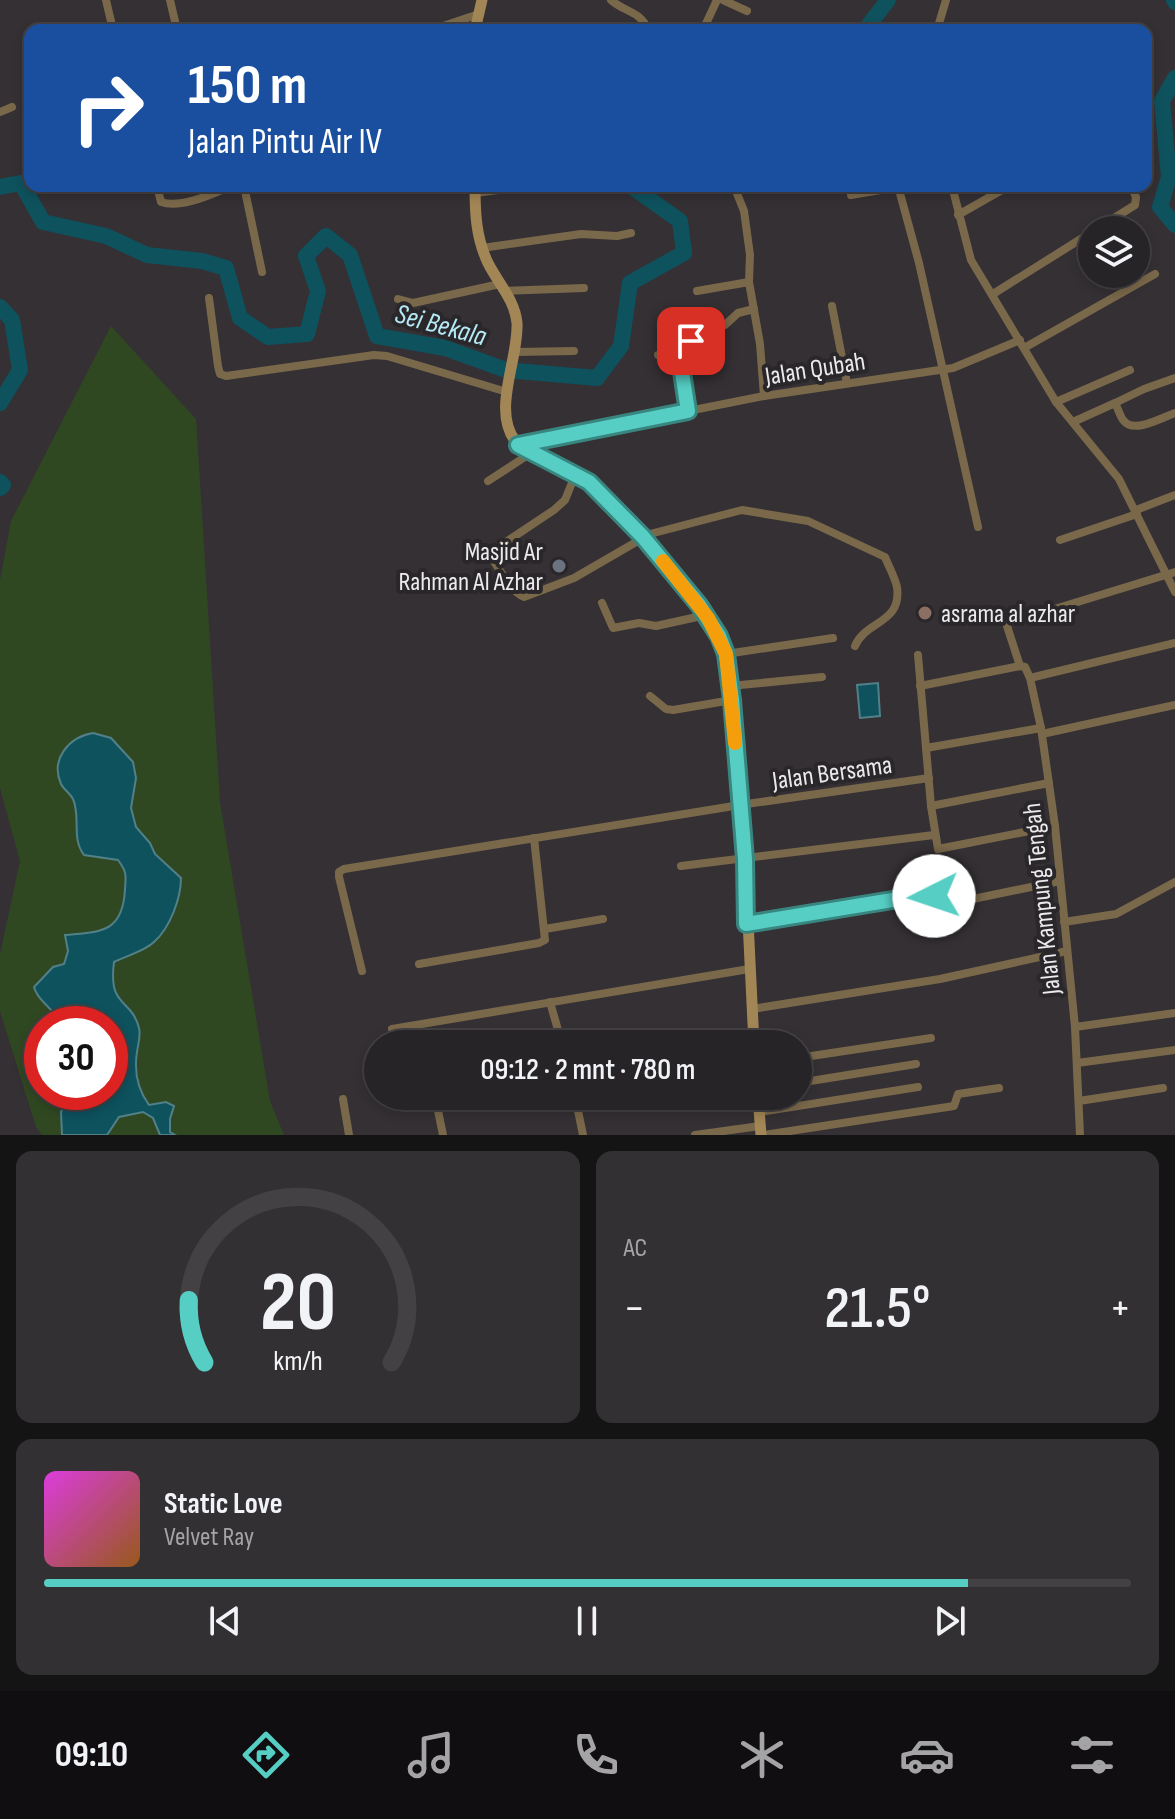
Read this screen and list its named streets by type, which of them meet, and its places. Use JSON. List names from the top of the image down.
{
  "streets": {
    "street": ["Jalan Qubah", "Jalan Bersama", "Jalan Kampung Tengah"]
  },
  "water": ["Sei Bekala"],
  "places": ["Masjid Ar Rahman Al Azhar", "asrama al azhar"],
  "page": {
    "turn": ["150 m", "Jalan Pintu Air IV"],
    "limit": "30",
    "trip": "09:12 · 2 mnt · 780 m",
    "tile": "AC",
    "heat": ["−", "21.5°", "+"],
    "song": ["Static Love", "Velvet Ray"],
    "tabs": "09:10",
    "gauge": ["20", "km/h"]
  }
}
